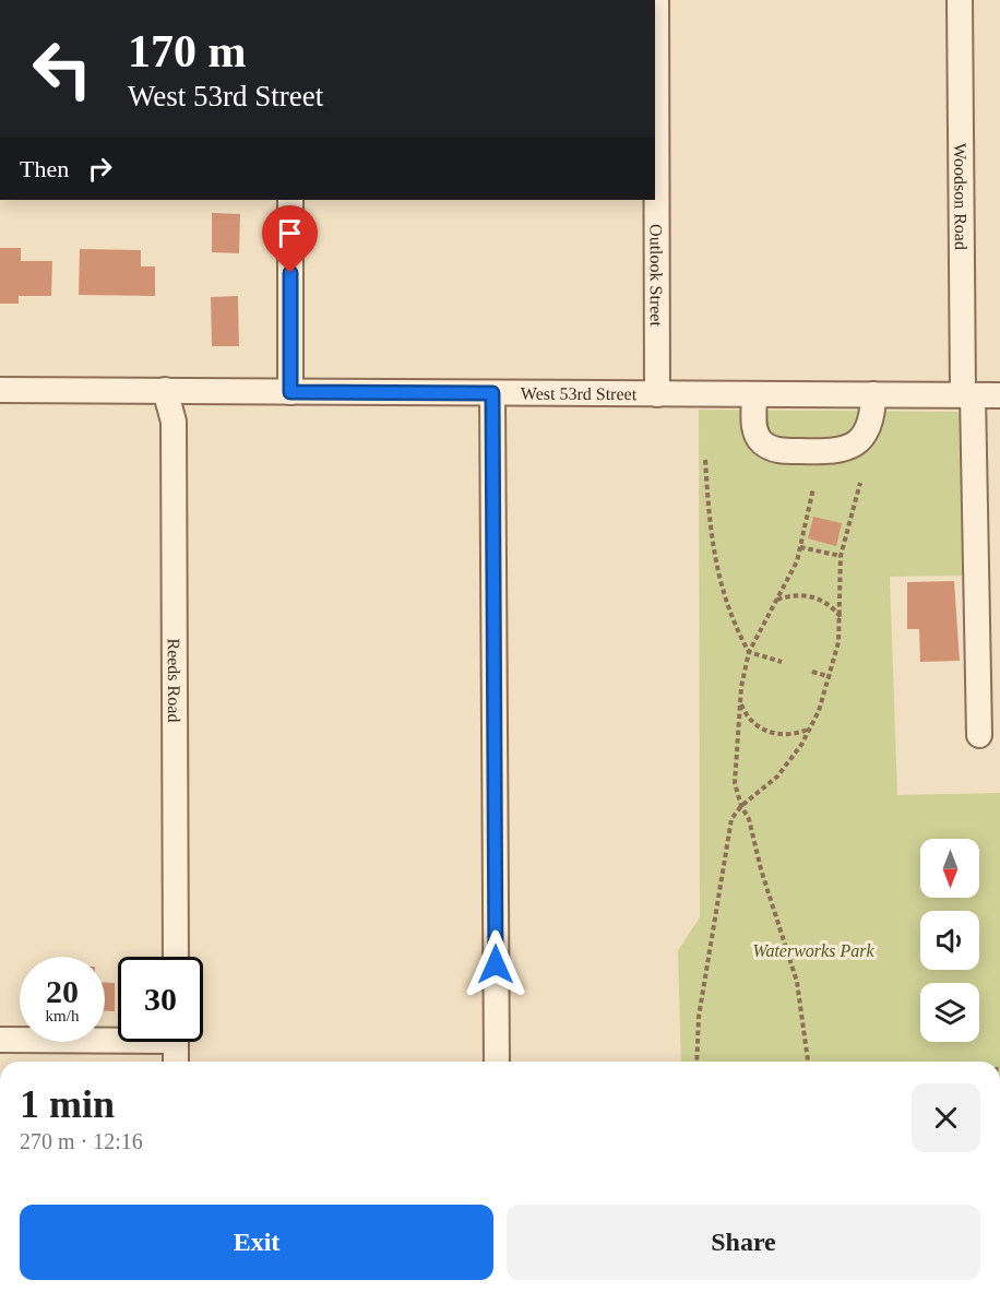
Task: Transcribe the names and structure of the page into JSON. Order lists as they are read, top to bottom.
{
  "streets": {
    "street": [
      "Woodson Road",
      "Outlook Street",
      "West 53rd Street",
      "Reeds Road"
    ]
  },
  "crossings": [
    ["Woodson Road", "West 53rd Street"],
    ["Outlook Street", "West 53rd Street"],
    ["West 53rd Street", "Reeds Road"]
  ],
  "parks": ["Waterworks Park"],
  "north": "bottom",
  "page": {
    "turn": ["170 m", "West 53rd Street"],
    "then": "Then",
    "speed": "20 km/h",
    "limit": "30",
    "heading": ["1 min", "270 m · 12:16"],
    "buttons": ["Exit", "Share"]
  }
}
